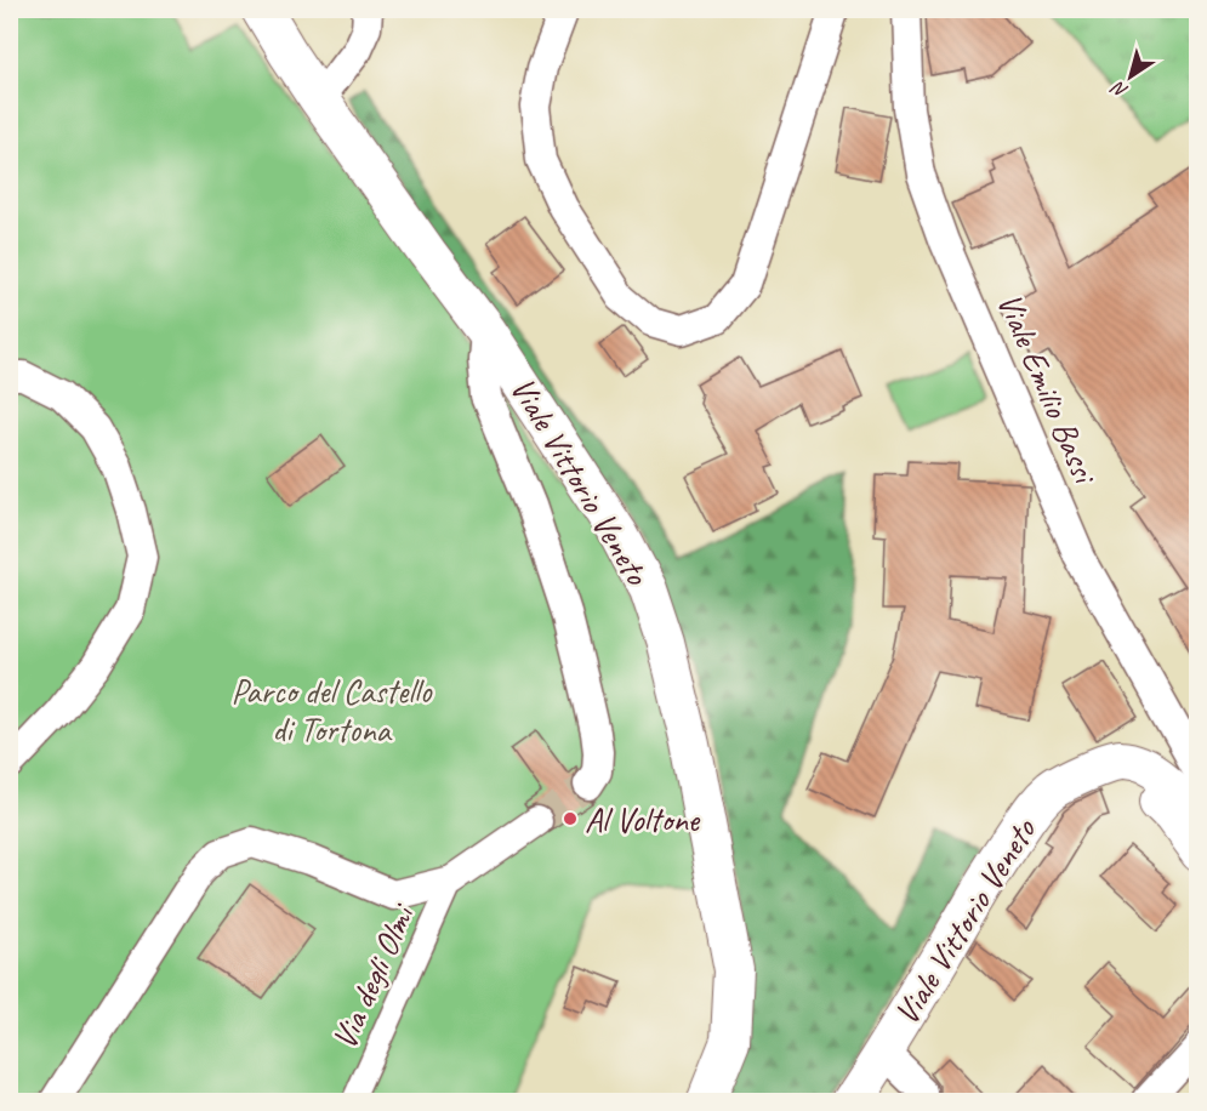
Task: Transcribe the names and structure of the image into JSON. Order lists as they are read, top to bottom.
{
  "streets": {
    "street": ["Viale Emilio Bassi", "Viale Vittorio Veneto", "Via degli Olmi"]
  },
  "parks": ["Parco del Castello di Tortona"],
  "places": ["Al Voltone"],
  "north": "bottom left"
}
